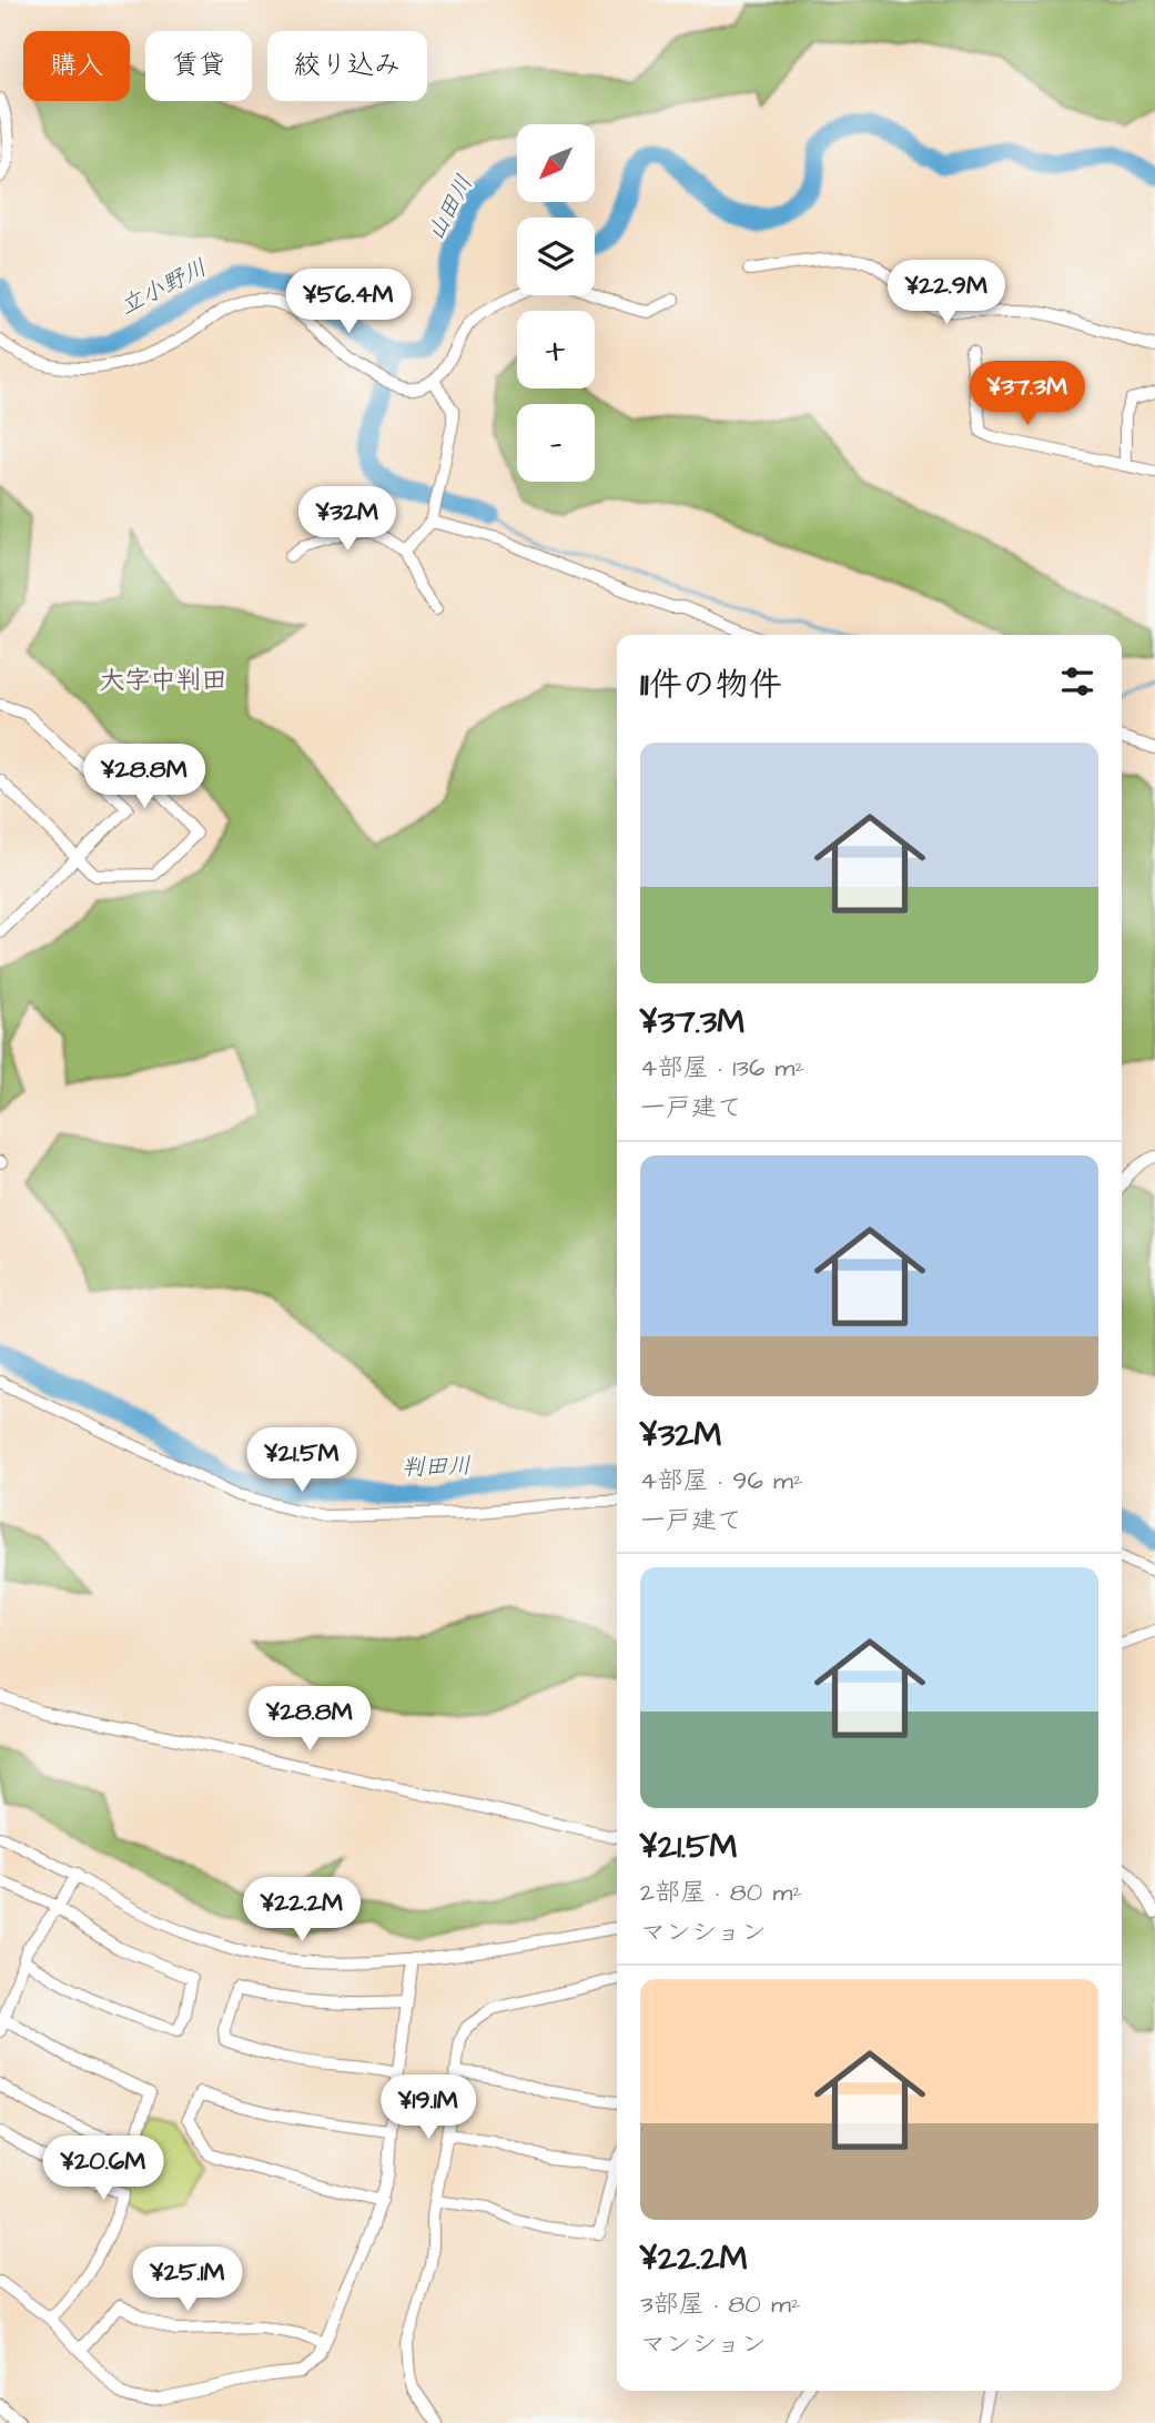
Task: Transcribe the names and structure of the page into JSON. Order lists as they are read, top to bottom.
{
  "districts": ["大字中判田"],
  "water": ["山田川", "立小野川", "判田川"],
  "north": "bottom left",
  "page": {
    "chip": ["購入", "賃貸", "絞り込み"],
    "map_buttons": ["+", "−"],
    "price": [
      "¥22.9M",
      "¥56.4M",
      "¥37.3M",
      "¥32M",
      "¥28.8M",
      "¥21.5M",
      "¥28.8M",
      "¥22.2M",
      "¥19.1M",
      "¥20.6M",
      "¥25.1M"
    ],
    "heading": "11件の物件",
    "list": [
      {
        "name": "¥37.3M",
        "note": "4部屋 · 136 m² · 一戸建て"
      },
      {
        "name": "¥32M",
        "note": "4部屋 · 96 m² · 一戸建て"
      },
      {
        "name": "¥21.5M",
        "note": "2部屋 · 80 m² · マンション"
      },
      {
        "name": "¥22.2M",
        "note": "3部屋 · 80 m² · マンション"
      }
    ]
  }
}
